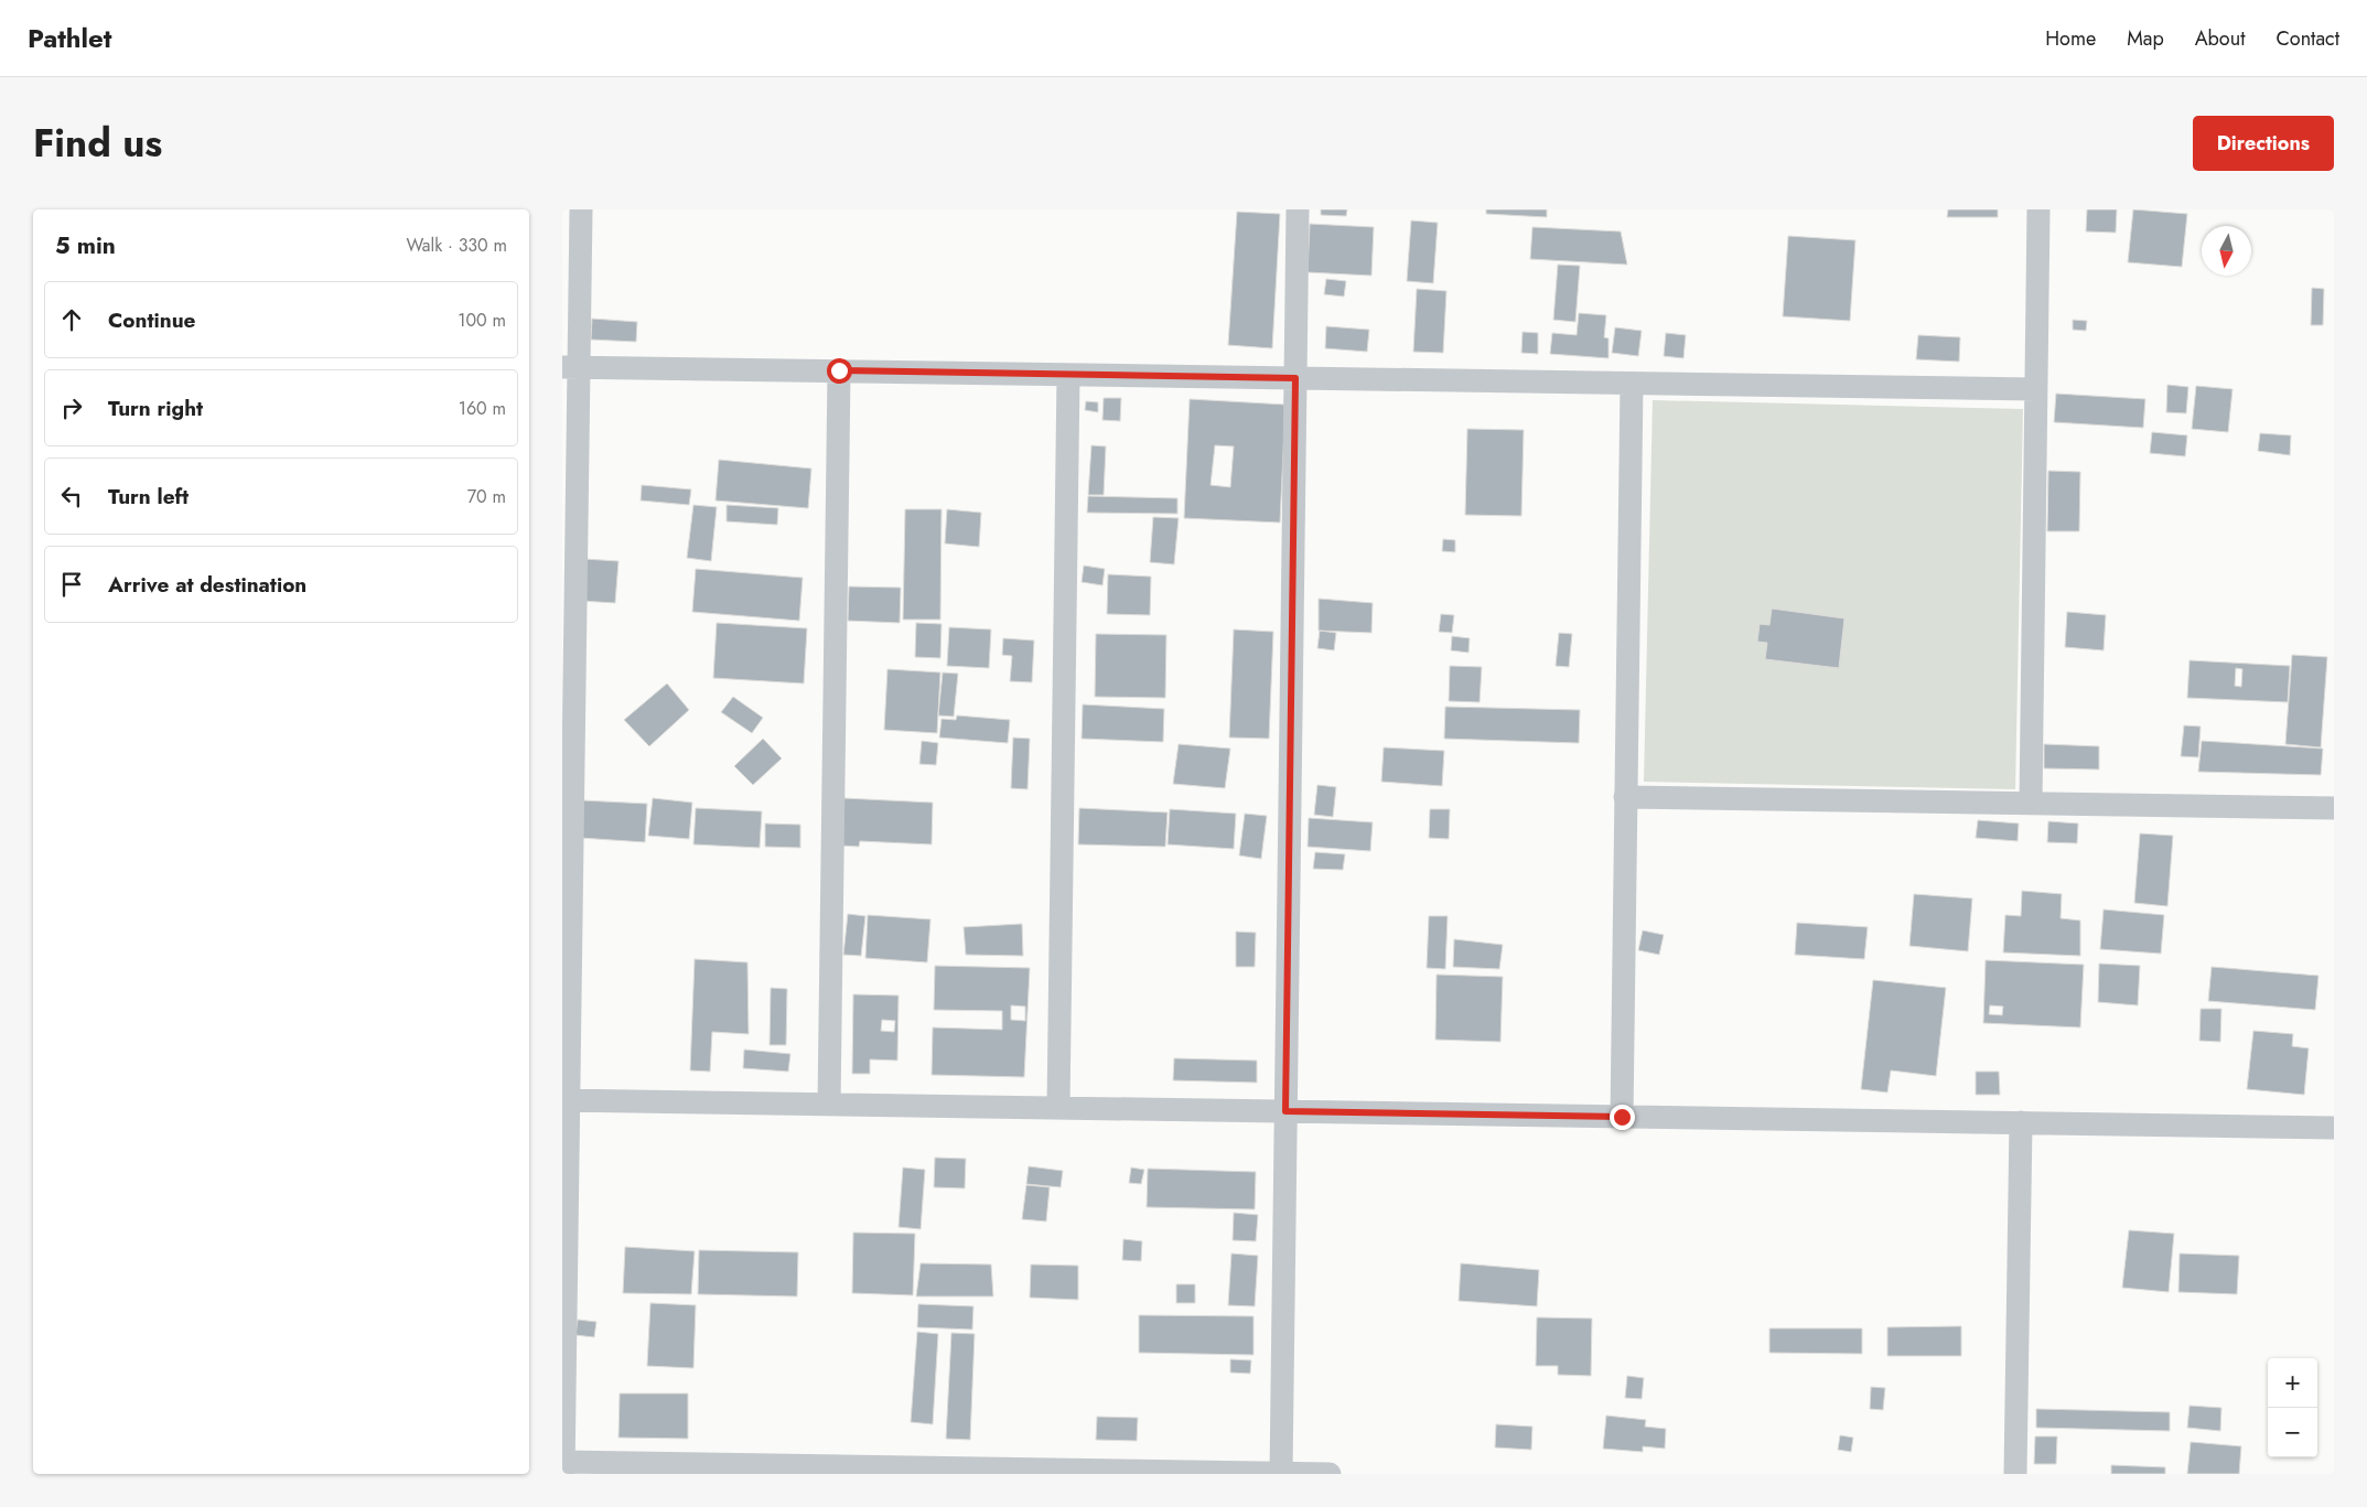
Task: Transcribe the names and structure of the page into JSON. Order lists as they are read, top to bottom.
{
  "north": "bottom",
  "page": {
    "header": "Pathlet",
    "nav": [
      "Home",
      "Map",
      "About",
      "Contact"
    ],
    "title": "Find us",
    "buttons": "Directions",
    "heading": ["5 min", "Walk · 330 m"],
    "list": [
      ["Continue", "100 m"],
      ["Turn right", "160 m"],
      ["Turn left", "70 m"],
      "Arrive at destination"
    ],
    "map_buttons": ["+", "−"]
  }
}
